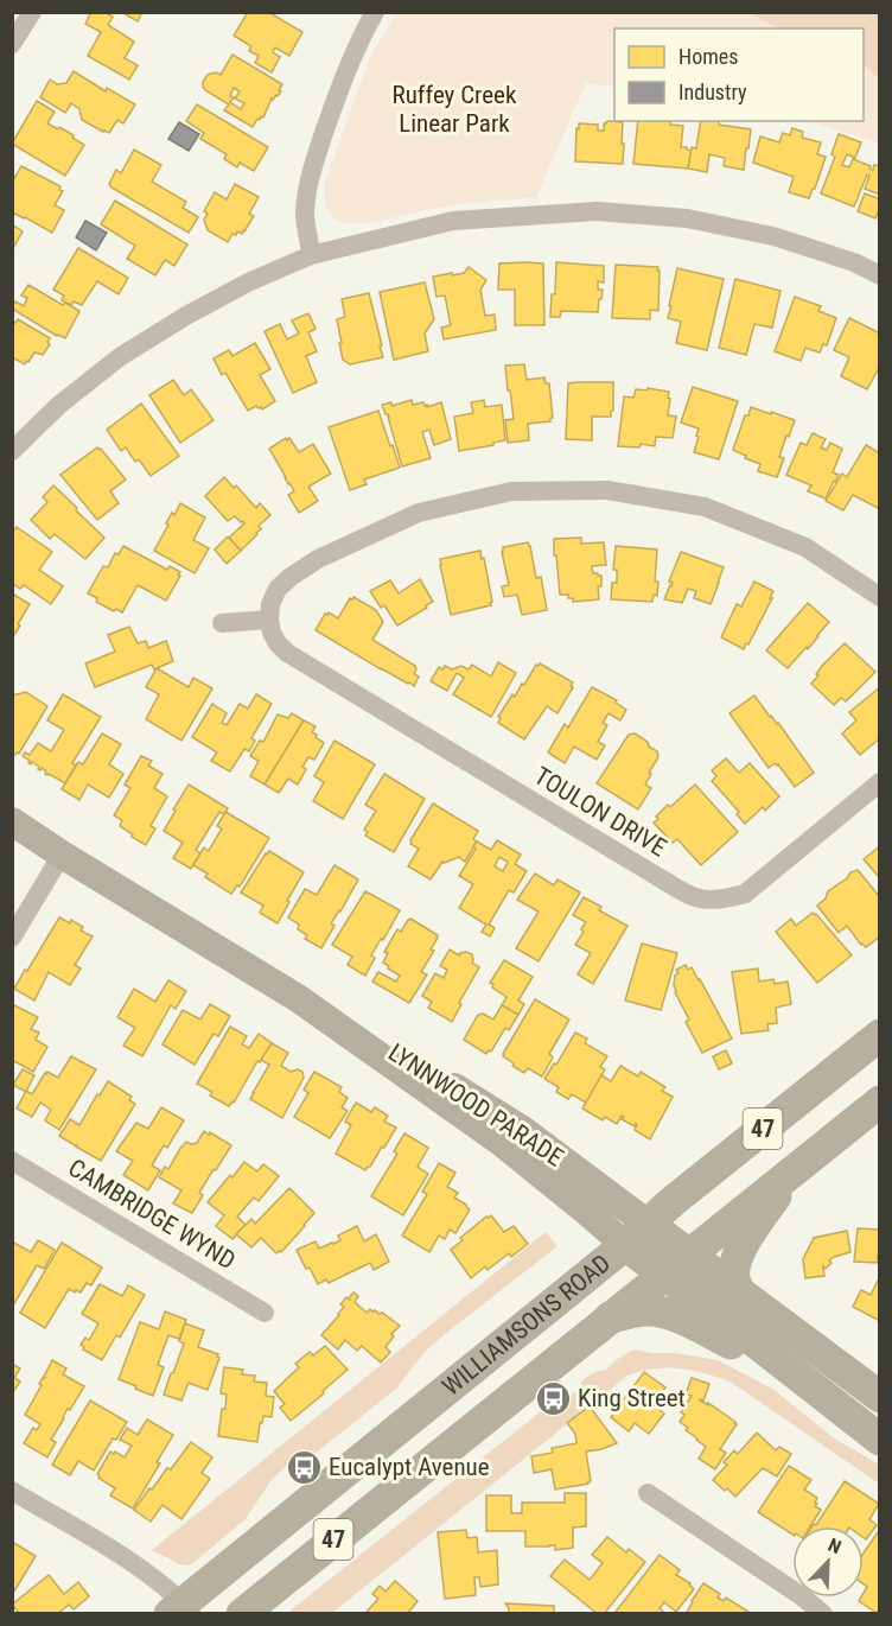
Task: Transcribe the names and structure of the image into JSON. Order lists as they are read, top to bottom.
{
  "streets": {
    "main road": ["LYNNWOOD PARADE", "47", "WILLIAMSONS ROAD"],
    "street": ["TOULON DRIVE", "CAMBRIDGE WYND"]
  },
  "crossings": [
    ["LYNNWOOD PARADE", "WILLIAMSONS ROAD"]
  ],
  "parks": ["Ruffey Creek Linear Park"],
  "places": {
    "bus stop": ["King Street", "Eucalypt Avenue"]
  },
  "legend": ["Homes", "Industry"],
  "north": "top right"
}
